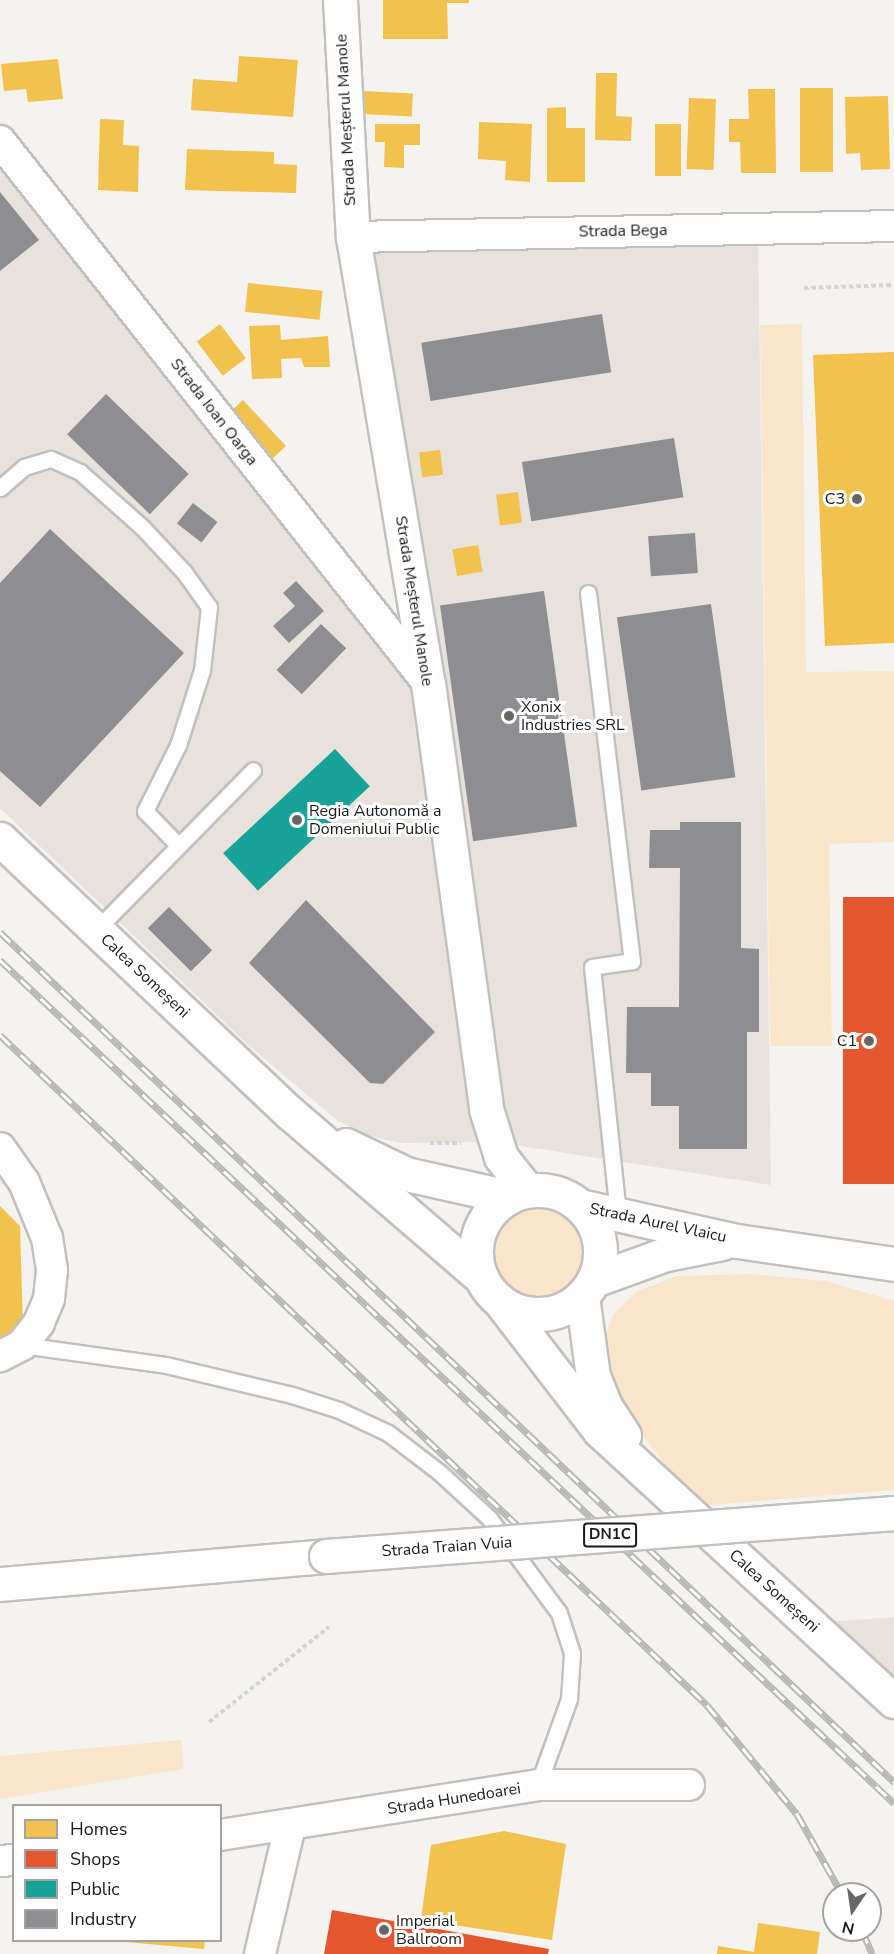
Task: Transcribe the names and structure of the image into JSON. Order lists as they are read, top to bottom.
{
  "streets": {
    "main road": [
      "Strada Meșterul Manole",
      "Calea Someșeni",
      "Strada Aurel Vlaicu",
      "DN1C",
      "Strada Traian Vuia"
    ],
    "street": ["Strada Bega", "Strada Ioan Oarga", "Strada Hunedoarei"]
  },
  "crossings": [
    ["Strada Meșterul Manole", "Strada Bega"],
    ["Strada Meșterul Manole", "Strada Ioan Oarga"],
    ["Strada Meșterul Manole", "Calea Someșeni"],
    ["Strada Meșterul Manole", "Strada Aurel Vlaicu"],
    ["Calea Someșeni", "Strada Aurel Vlaicu"]
  ],
  "places": [
    "C3",
    "Xonix Industries SRL",
    "Regia Autonomă a Domeniului Public",
    "C1",
    "Imperial Ballroom"
  ],
  "legend": [
    "Homes",
    "Shops",
    "Public",
    "Industry"
  ],
  "north": "bottom"
}
